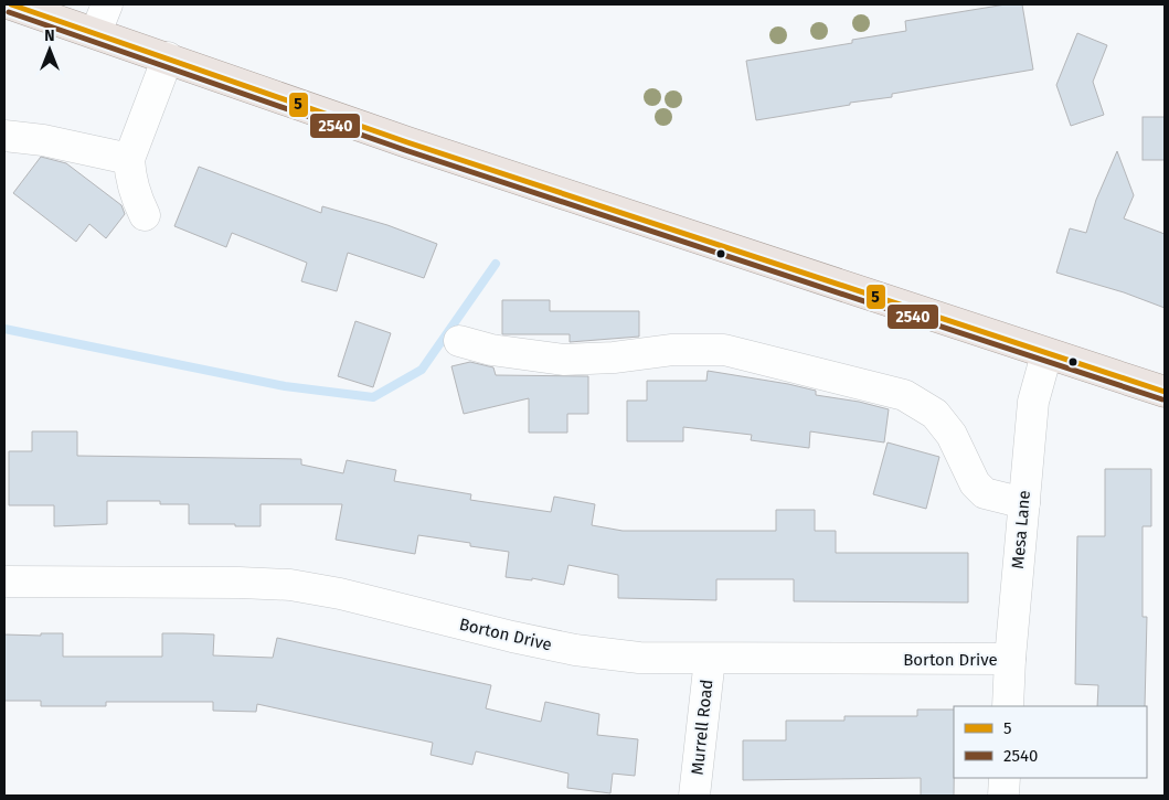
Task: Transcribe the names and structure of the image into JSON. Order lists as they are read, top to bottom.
{
  "streets": {
    "street": ["Mesa Lane", "Borton Drive", "Murrell Road"]
  },
  "crossings": [
    ["Mesa Lane", "Borton Drive"],
    ["Borton Drive", "Murrell Road"]
  ],
  "lines": ["transit line 5", "transit line 2540"],
  "legend": ["5", "2540"],
  "north": "top"
}
